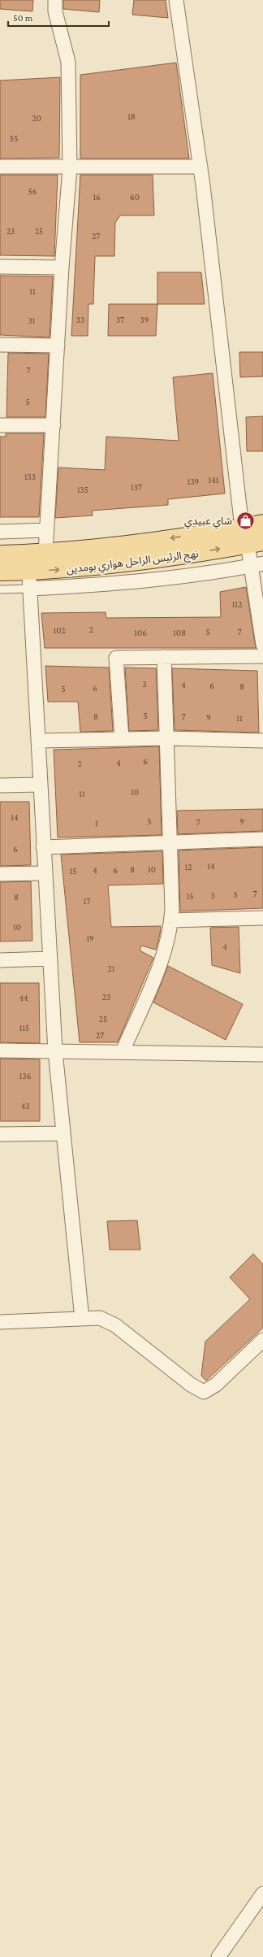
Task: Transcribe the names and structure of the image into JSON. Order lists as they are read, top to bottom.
{
  "streets": {
    "main road": ["نهج الرئيس الراحل هواري بومدين"]
  },
  "places": {
    "shop": ["شاي عبيدي"]
  },
  "house_numbers": [
    "18",
    "20",
    "55",
    "56",
    "16",
    "60",
    "23",
    "25",
    "27",
    "11",
    "33",
    "37",
    "39",
    "31",
    "7",
    "5",
    "133",
    "141",
    "139",
    "137",
    "135",
    "112",
    "2",
    "102",
    "5",
    "7",
    "106",
    "108",
    "3",
    "4",
    "6",
    "8",
    "6",
    "5",
    "5",
    "8",
    "7",
    "9",
    "11",
    "6",
    "4",
    "2",
    "10",
    "11",
    "14",
    "5",
    "9",
    "7",
    "1",
    "6",
    "14",
    "12",
    "8",
    "10",
    "4",
    "6",
    "15",
    "7",
    "5",
    "3",
    "15",
    "8",
    "17",
    "10",
    "19",
    "4",
    "21",
    "23",
    "44",
    "25",
    "115",
    "27",
    "136",
    "43"
  ],
  "scale_bar": "50 m"
}
